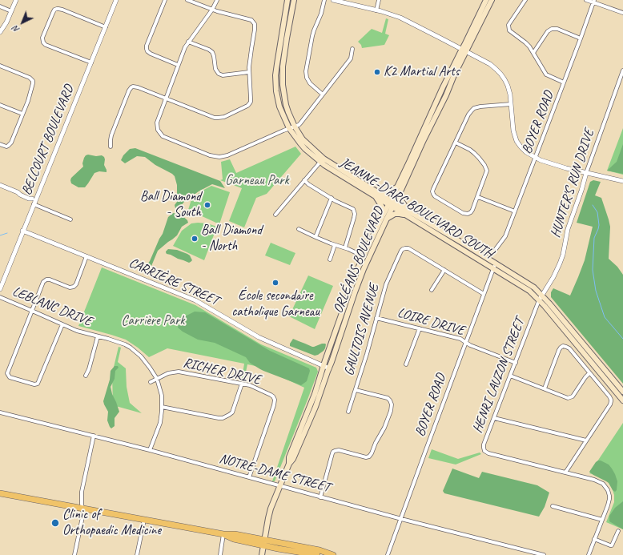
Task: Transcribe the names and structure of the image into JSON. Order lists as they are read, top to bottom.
{
  "streets": {
    "main road": ["JEANNE-D'ARC BOULEVARD SOUTH", "ORLÉANS BOULEVARD"],
    "street": [
      "BOYER ROAD",
      "BELCOURT BOULEVARD",
      "HUNTER'S RUN DRIVE",
      "CARRIÈRE STREET",
      "LEBLANC DRIVE",
      "LOIRE DRIVE",
      "GAULTOIS AVENUE",
      "RICHER DRIVE",
      "HENRI LAUZON STREET",
      "NOTRE-DAME STREET"
    ]
  },
  "crossings": [
    ["BOYER ROAD", "JEANNE-D'ARC BOULEVARD SOUTH"],
    ["BOYER ROAD", "LOIRE DRIVE"],
    ["BOYER ROAD", "GAULTOIS AVENUE"],
    ["BOYER ROAD", "NOTRE-DAME STREET"],
    ["BELCOURT BOULEVARD", "CARRIÈRE STREET"],
    ["HUNTER'S RUN DRIVE", "JEANNE-D'ARC BOULEVARD SOUTH"],
    ["HUNTER'S RUN DRIVE", "HENRI LAUZON STREET"],
    ["JEANNE-D'ARC BOULEVARD SOUTH", "ORLÉANS BOULEVARD"],
    ["JEANNE-D'ARC BOULEVARD SOUTH", "HENRI LAUZON STREET"],
    ["ORLÉANS BOULEVARD", "CARRIÈRE STREET"],
    ["ORLÉANS BOULEVARD", "NOTRE-DAME STREET"],
    ["LEBLANC DRIVE", "RICHER DRIVE"],
    ["LEBLANC DRIVE", "NOTRE-DAME STREET"],
    ["LOIRE DRIVE", "GAULTOIS AVENUE"],
    ["LOIRE DRIVE", "HENRI LAUZON STREET"],
    ["GAULTOIS AVENUE", "NOTRE-DAME STREET"],
    ["RICHER DRIVE", "NOTRE-DAME STREET"]
  ],
  "parks": ["Garneau Park", "Carrière Park"],
  "places": [
    "K2 Martial Arts",
    "Ball Diamond - South",
    "Ball Diamond - North",
    "École secondaire catholique Garneau",
    "Clinic of Orthopaedic Medicine"
  ],
  "north": "bottom left"
}
